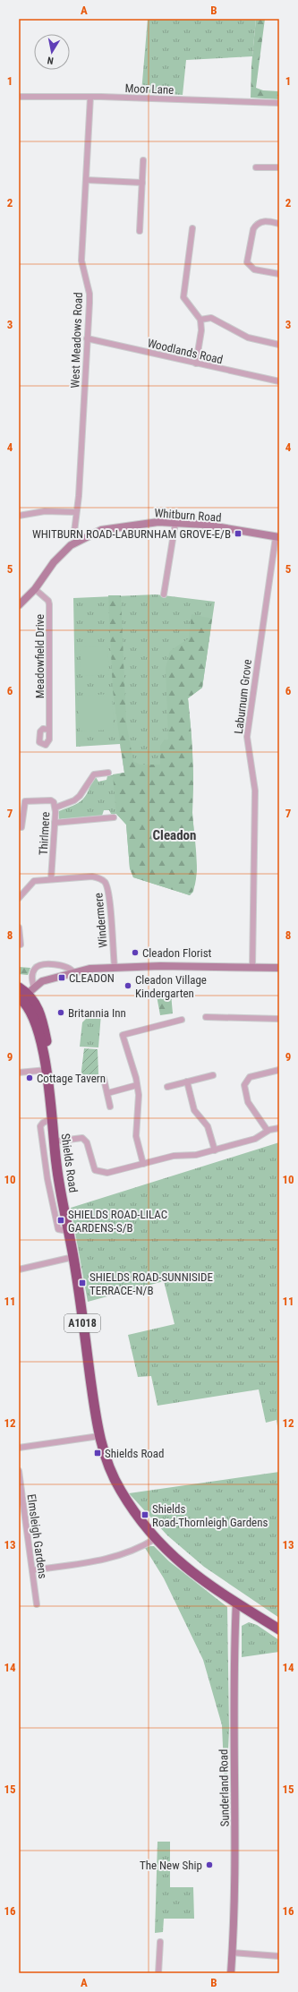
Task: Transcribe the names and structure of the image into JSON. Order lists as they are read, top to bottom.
{
  "streets": {
    "highway": ["Shields Road", "A1018"],
    "street": [
      "Moor Lane",
      "West Meadows Road",
      "Woodlands Road",
      "Whitburn Road",
      "Meadowfield Drive",
      "Laburnum Grove",
      "Thirlmere",
      "Windermere",
      "Elmsleigh Gardens",
      "Sunderland Road"
    ]
  },
  "crossings": [
    ["Moor Lane", "West Meadows Road"],
    ["West Meadows Road", "Woodlands Road"],
    ["West Meadows Road", "Whitburn Road"],
    ["Whitburn Road", "Meadowfield Drive"],
    ["Whitburn Road", "Laburnum Grove"],
    ["Thirlmere", "Windermere"],
    ["Shields Road", "Sunderland Road"]
  ],
  "districts": ["Cleadon"],
  "places": {
    "transit": [
      "WHITBURN ROAD-LABURNHAM GROVE-E/B",
      "CLEADON",
      "SHIELDS ROAD-LILAC GARDENS-S/B",
      "SHIELDS ROAD-SUNNISIDE TERRACE-N/B",
      "Shields Road",
      "Shields Road-Thornleigh Gardens"
    ],
    "other": [
      "Cleadon Florist",
      "Cleadon Village Kindergarten",
      "Britannia Inn",
      "Cottage Tavern",
      "The New Ship"
    ]
  },
  "north": "bottom",
  "grid": {
    "columns": ["A", "B"],
    "rows": [
      "1",
      "2",
      "3",
      "4",
      "5",
      "6",
      "7",
      "8",
      "9",
      "10",
      "11",
      "12",
      "13",
      "14",
      "15",
      "16"
    ]
  }
}
